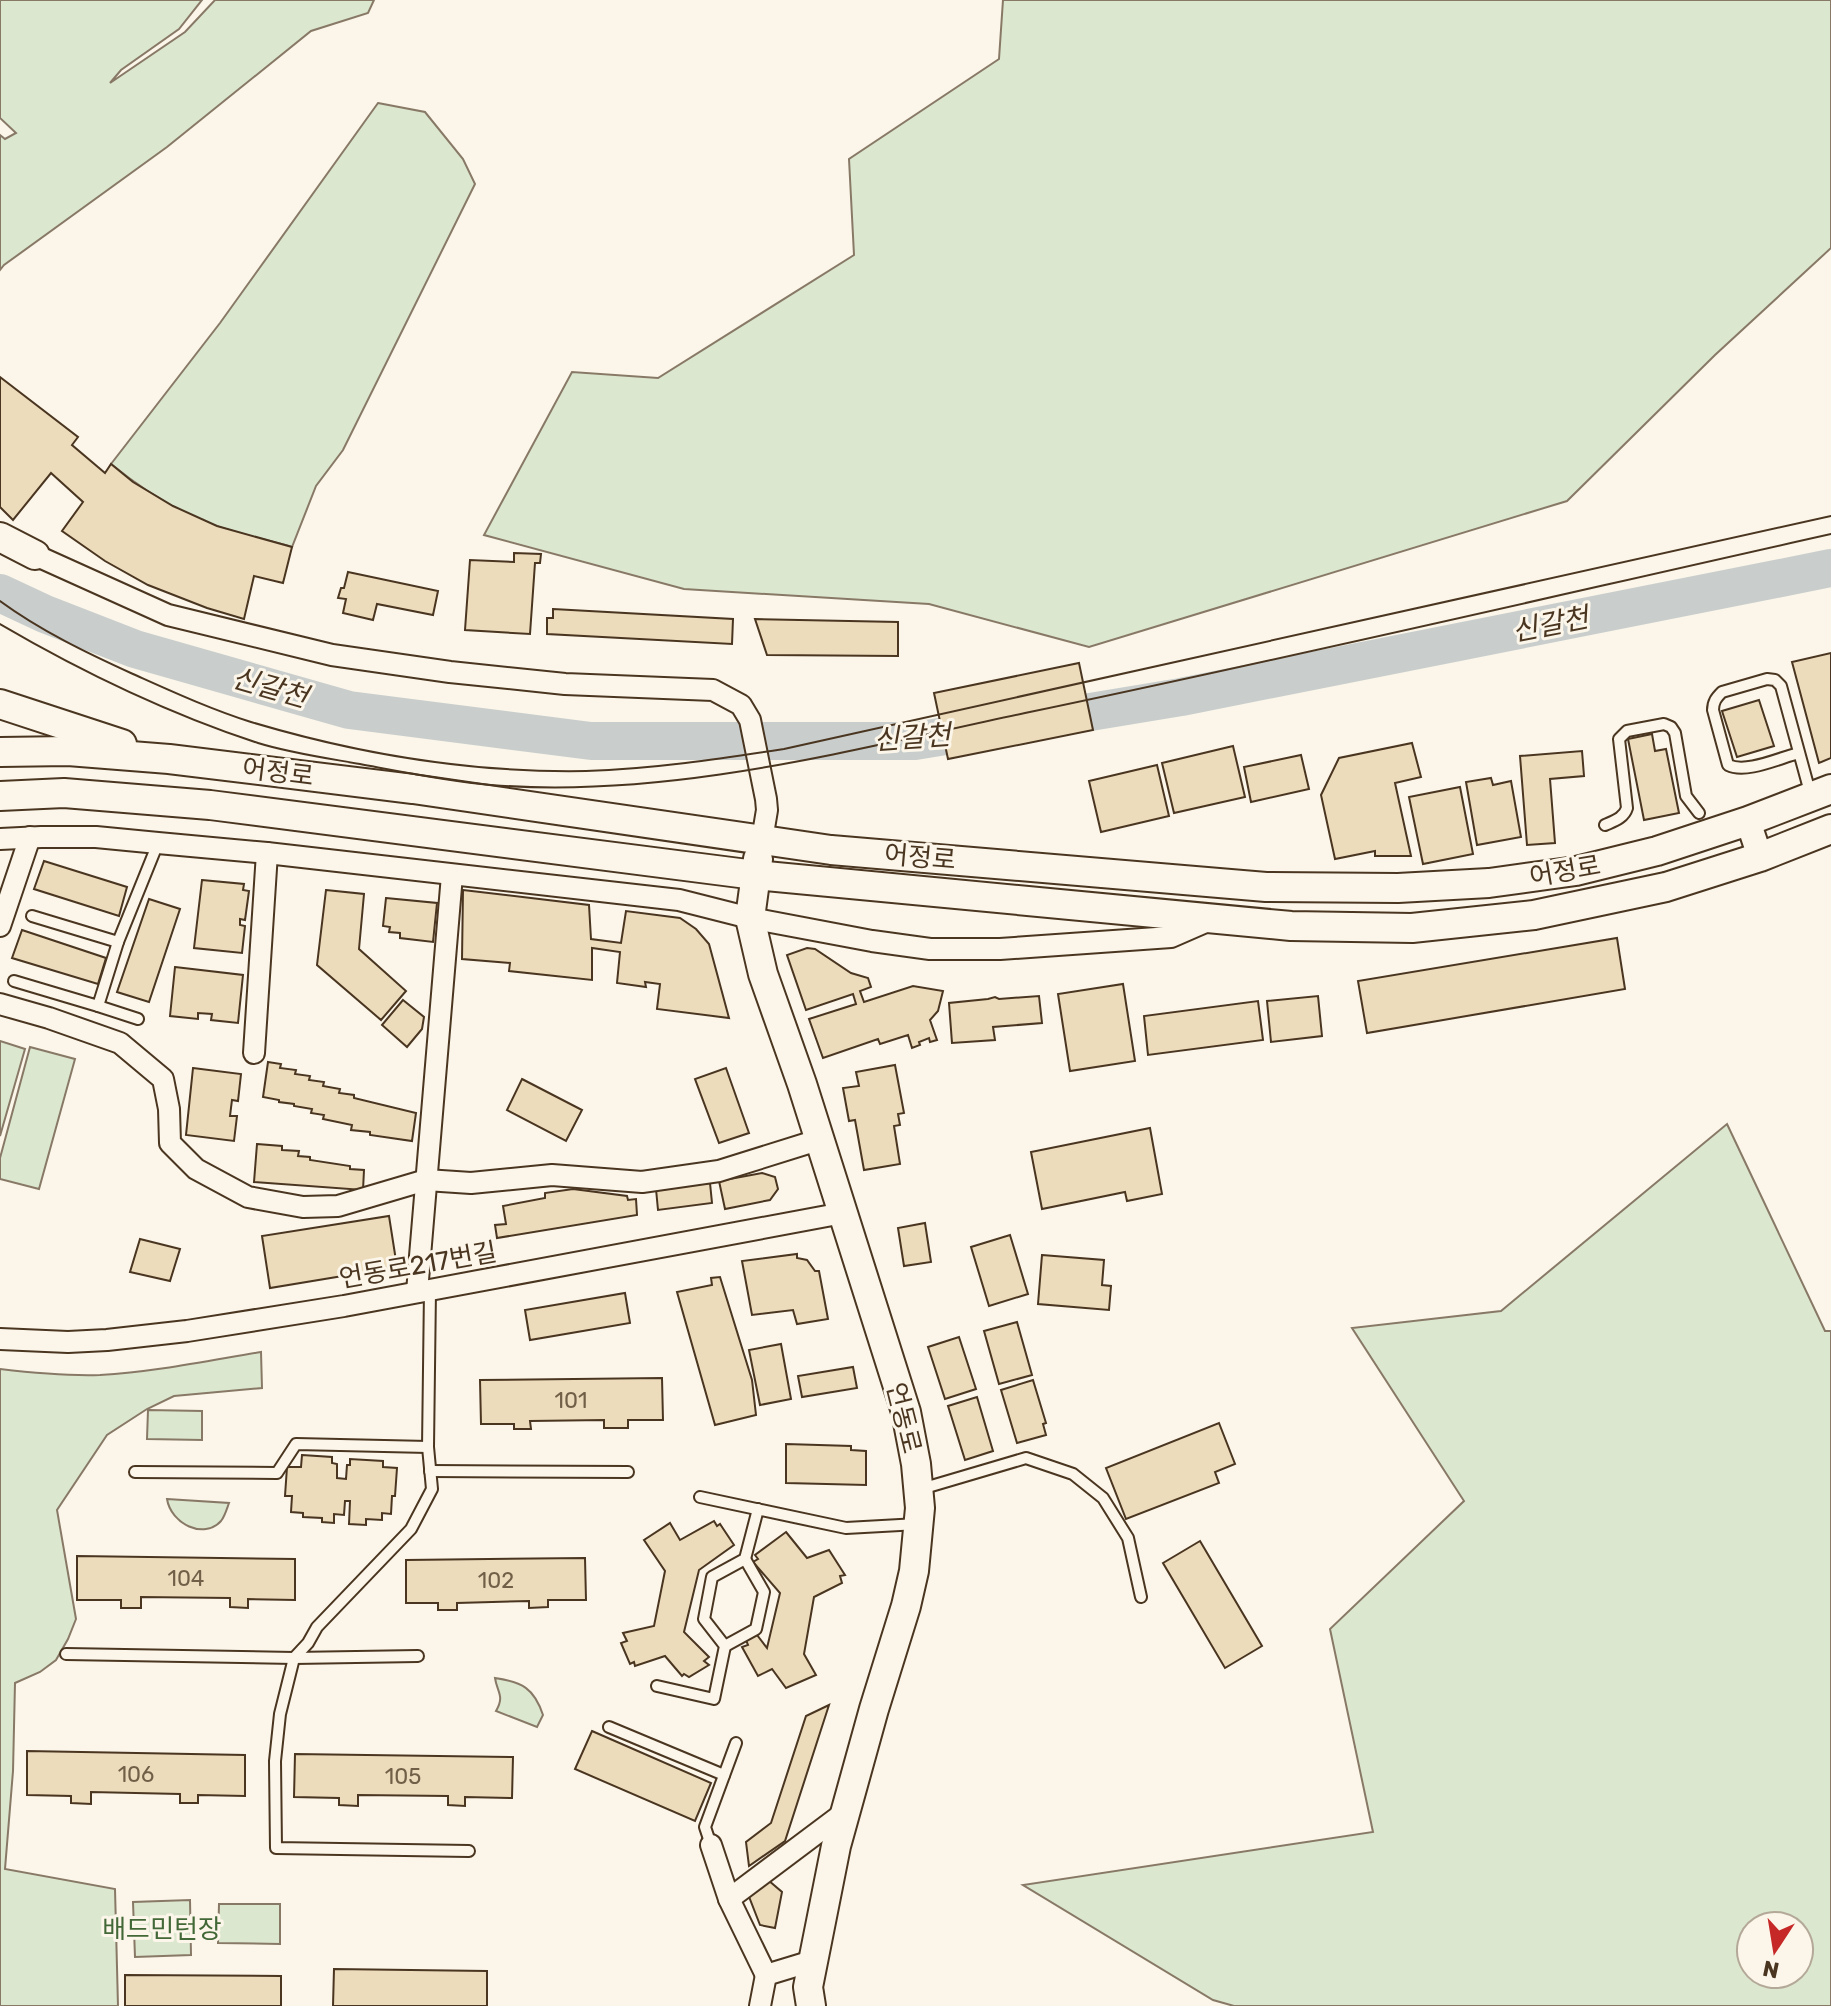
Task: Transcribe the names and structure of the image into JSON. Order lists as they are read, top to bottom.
{
  "streets": {
    "main road": ["어정로", "언동로"],
    "street": ["언동로217번길"]
  },
  "crossings": [
    ["어정로", "언동로"],
    ["언동로217번길", "언동로"]
  ],
  "water": ["신갈천"],
  "parks": ["배드민턴장"],
  "house_numbers": [
    "101",
    "104",
    "102",
    "106",
    "105"
  ],
  "north": "bottom"
}
